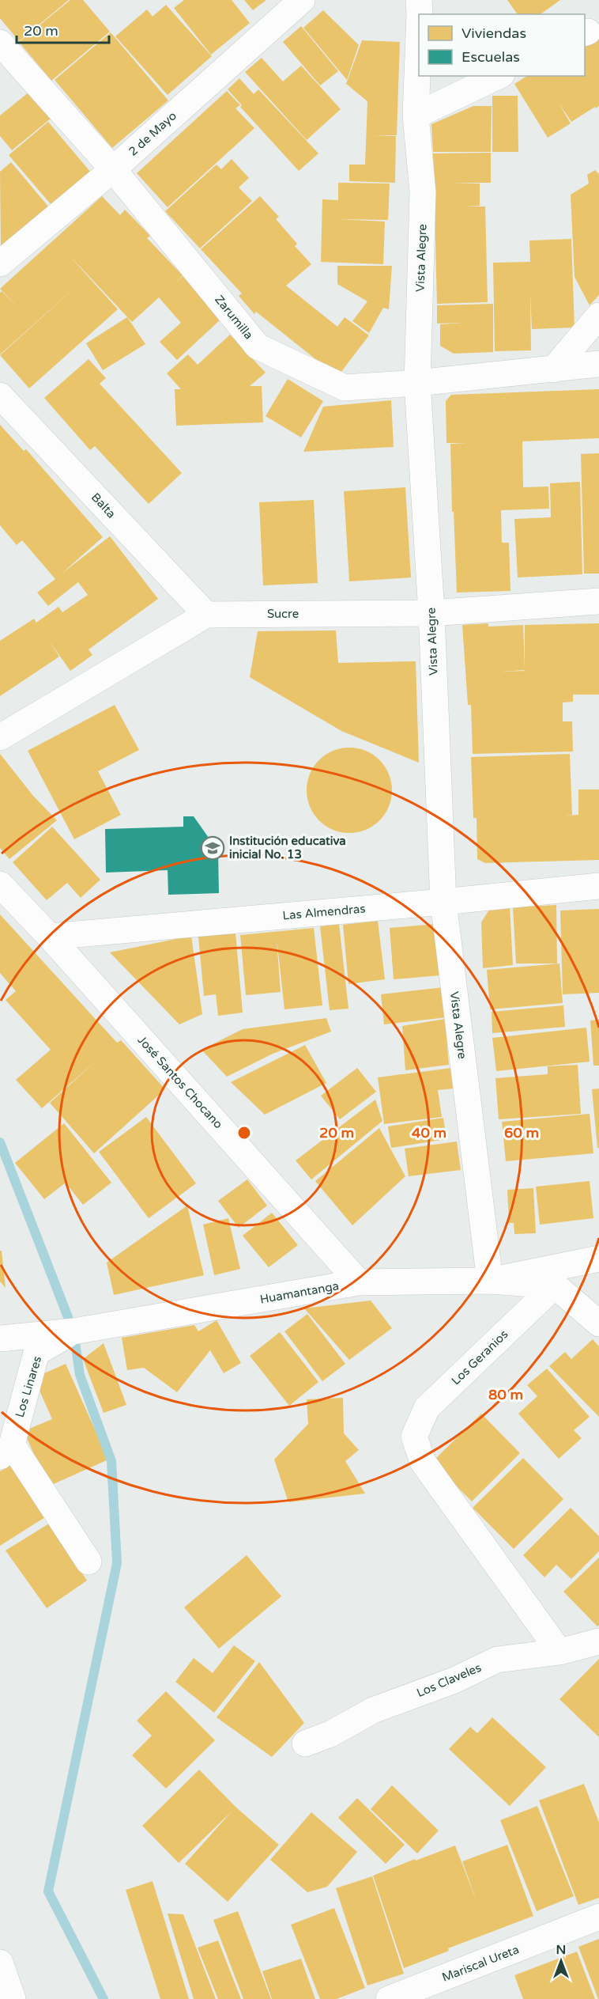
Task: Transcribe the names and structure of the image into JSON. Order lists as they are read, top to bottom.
{
  "streets": {
    "street": [
      "2 de Mayo",
      "Vista Alegre",
      "Zarumilla",
      "Balta",
      "Sucre",
      "Las Almendras",
      "José Santos Chocano",
      "Huamantanga",
      "Los Geranios",
      "Los Linares",
      "Los Claveles",
      "Mariscal Ureta"
    ]
  },
  "crossings": [
    ["2 de Mayo", "Zarumilla"],
    ["Vista Alegre", "Zarumilla"],
    ["Vista Alegre", "Sucre"],
    ["Vista Alegre", "Las Almendras"],
    ["Vista Alegre", "Huamantanga"],
    ["Balta", "Sucre"],
    ["Las Almendras", "José Santos Chocano"],
    ["José Santos Chocano", "Huamantanga"],
    ["Huamantanga", "Los Linares"],
    ["Los Geranios", "Los Claveles"]
  ],
  "places": {
    "school or university": ["Institución educativa inicial No. 13"]
  },
  "legend": ["Viviendas", "Escuelas"],
  "scale_bar": "20 m",
  "north": "top",
  "rings": [
    "20 m",
    "40 m",
    "60 m",
    "80 m"
  ]
}
